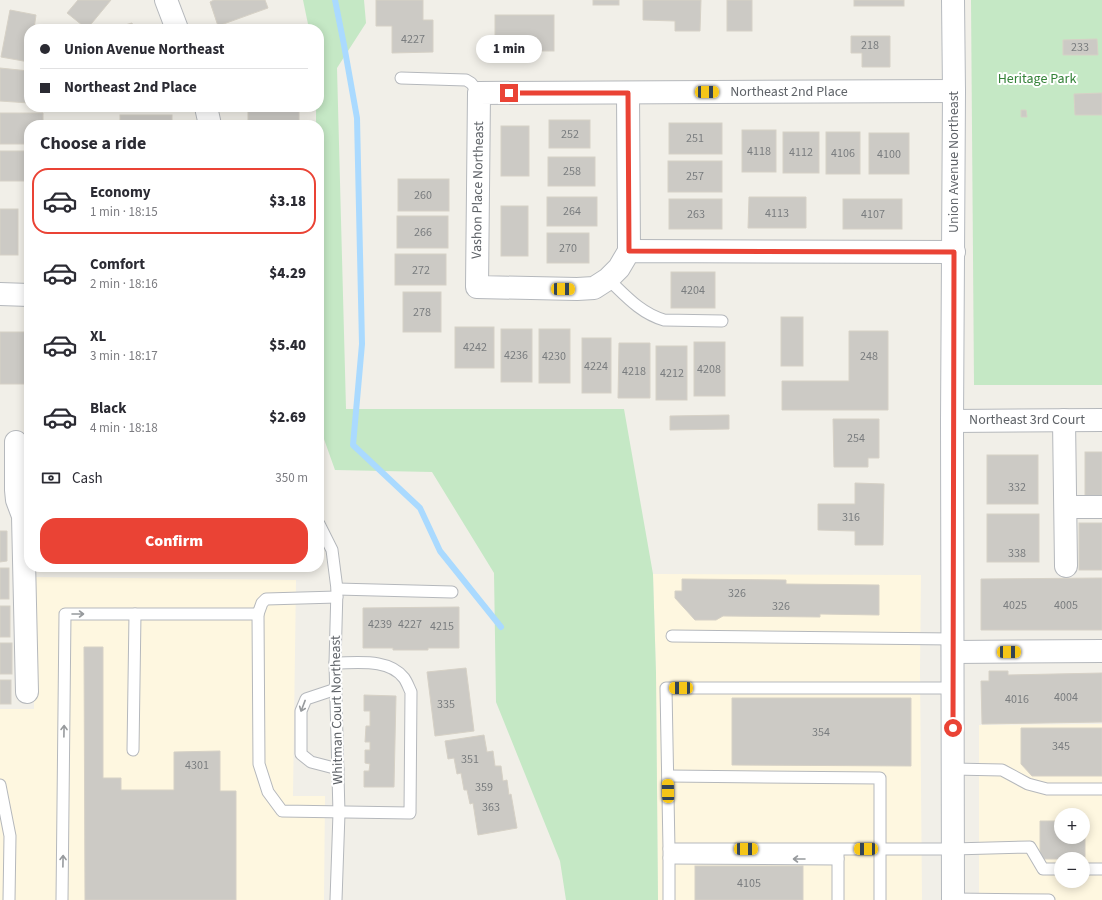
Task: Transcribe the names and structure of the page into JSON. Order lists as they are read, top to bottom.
{
  "streets": {
    "street": [
      "Northeast 2nd Place",
      "Union Avenue Northeast",
      "Vashon Place Northeast",
      "Northeast 3rd Court"
    ],
    "lane": ["Whitman Court Northeast"]
  },
  "crossings": [
    ["Northeast 2nd Place", "Union Avenue Northeast"],
    ["Northeast 2nd Place", "Vashon Place Northeast"],
    ["Union Avenue Northeast", "Northeast 3rd Court"]
  ],
  "parks": ["Heritage Park"],
  "house_numbers": [
    "4227",
    "218",
    "233",
    "252",
    "251",
    "4118",
    "4112",
    "4106",
    "4100",
    "258",
    "257",
    "260",
    "264",
    "4113",
    "263",
    "4107",
    "266",
    "270",
    "272",
    "4204",
    "278",
    "4242",
    "4236",
    "4230",
    "248",
    "4224",
    "4208",
    "4218",
    "4212",
    "254",
    "332",
    "316",
    "338",
    "326",
    "4025",
    "4005",
    "326",
    "4239",
    "4227",
    "4215",
    "4004",
    "4016",
    "335",
    "354",
    "345",
    "351",
    "4301",
    "359",
    "363",
    "4105"
  ],
  "page": {
    "banner": ["Union Avenue Northeast", "Northeast 2nd Place"],
    "bubble": "1 min",
    "heading": "Choose a ride",
    "list": [
      {
        "name": "Economy",
        "note": "1 min · 18:15",
        "value": "$3.18"
      },
      {
        "name": "Comfort",
        "note": "2 min · 18:16",
        "value": "$4.29"
      },
      {
        "name": "XL",
        "note": "3 min · 18:17",
        "value": "$5.40"
      },
      {
        "name": "Black",
        "note": "4 min · 18:18",
        "value": "$2.69"
      }
    ],
    "pay": ["Cash", "350 m"],
    "buttons": "Confirm",
    "map_buttons": ["+", "−"]
  }
}
